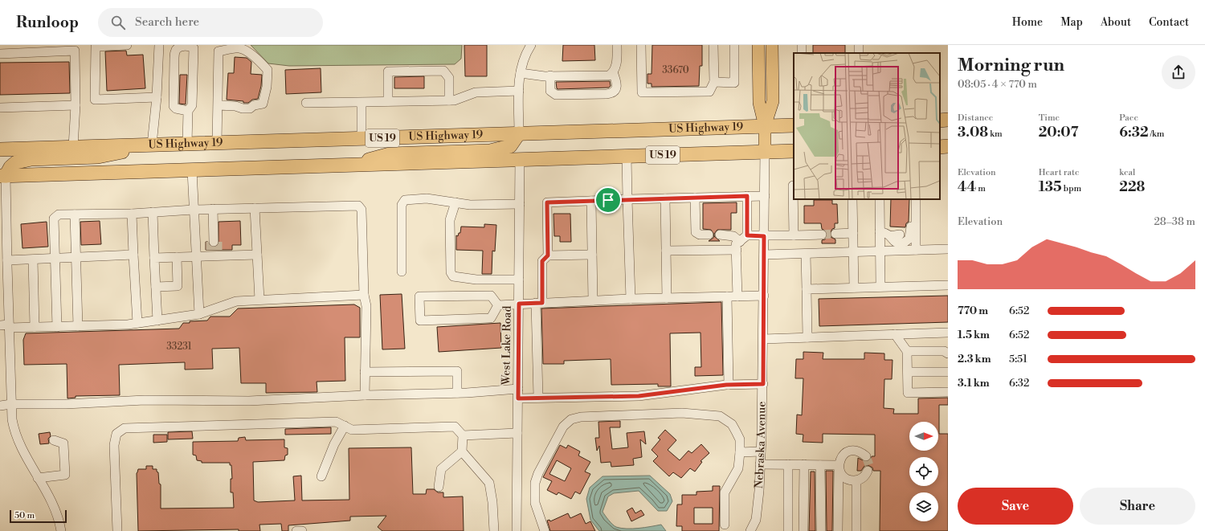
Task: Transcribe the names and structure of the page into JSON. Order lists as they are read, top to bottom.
{
  "streets": {
    "highway": ["US Highway 19", "US 19"],
    "main road": ["Nebraska Avenue"],
    "street": ["West Lake Road"]
  },
  "crossings": [
    ["US Highway 19", "Nebraska Avenue"],
    ["US 19", "West Lake Road"],
    ["US 19", "Nebraska Avenue"]
  ],
  "house_numbers": ["33670", "33231"],
  "scale_bar": "50 m",
  "north": "right",
  "page": {
    "header": "Runloop",
    "search": "Search here",
    "nav": [
      "Home",
      "Map",
      "About",
      "Contact"
    ],
    "heading": ["Morning run", "08:05 · 4 × 770 m"],
    "stats": [
      ["Distance", "3.08 km"],
      ["Time", "20:07"],
      ["Pace", "6:32 /km"],
      ["Elevation", "44 m"],
      ["Heart rate", "135 bpm"],
      ["kcal", "228"]
    ],
    "chart": ["Elevation", "28–38 m"],
    "list": [
      {
        "name": "770 m",
        "note": "6:52"
      },
      {
        "name": "1.5 km",
        "note": "6:52"
      },
      {
        "name": "2.3 km",
        "note": "5:51"
      },
      {
        "name": "3.1 km",
        "note": "6:32"
      }
    ],
    "buttons": ["Save", "Share"],
    "scale": "50 m"
  }
}
